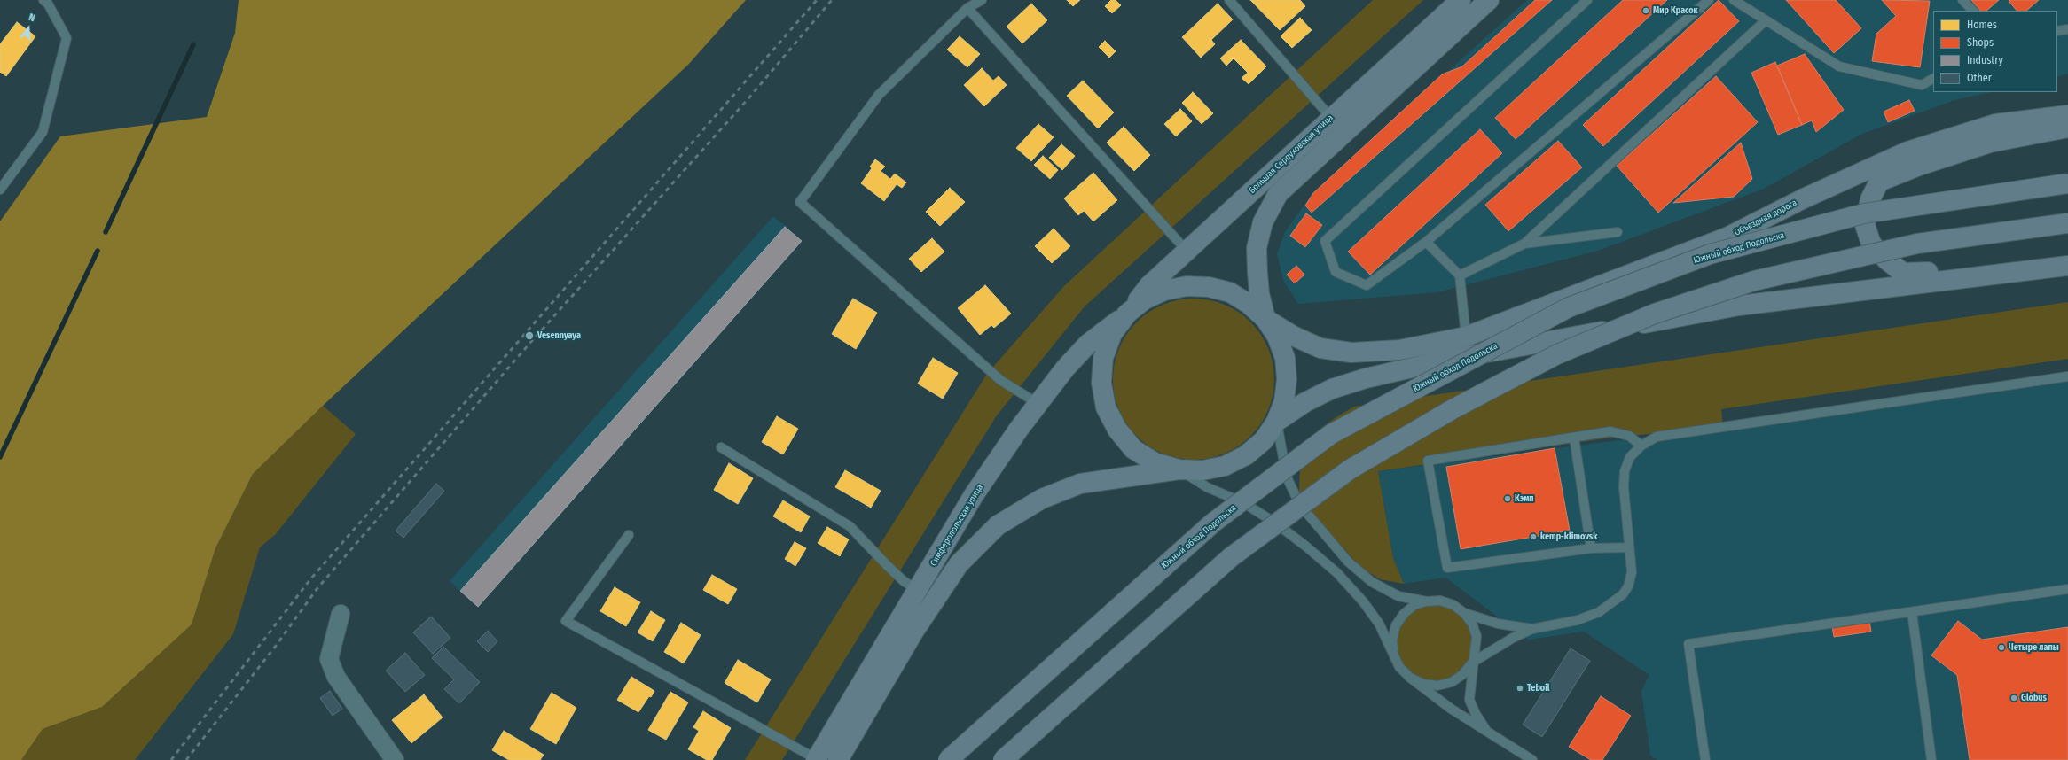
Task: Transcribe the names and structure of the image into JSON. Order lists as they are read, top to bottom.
{
  "streets": {
    "main road": [
      "Большая Серпуховская улица",
      "Объездная дорога",
      "Южный обход Подольска",
      "Симферопольская улица"
    ]
  },
  "crossings": [
    ["Большая Серпуховская улица", "Симферопольская улица"]
  ],
  "places": [
    "Мир Красок",
    "Vesennyaya",
    "Кэмп",
    "kemp-klimovsk",
    "Четыре лапы",
    "Teboil",
    "Globus"
  ],
  "legend": [
    "Homes",
    "Shops",
    "Industry",
    "Other"
  ],
  "north": "top"
}
